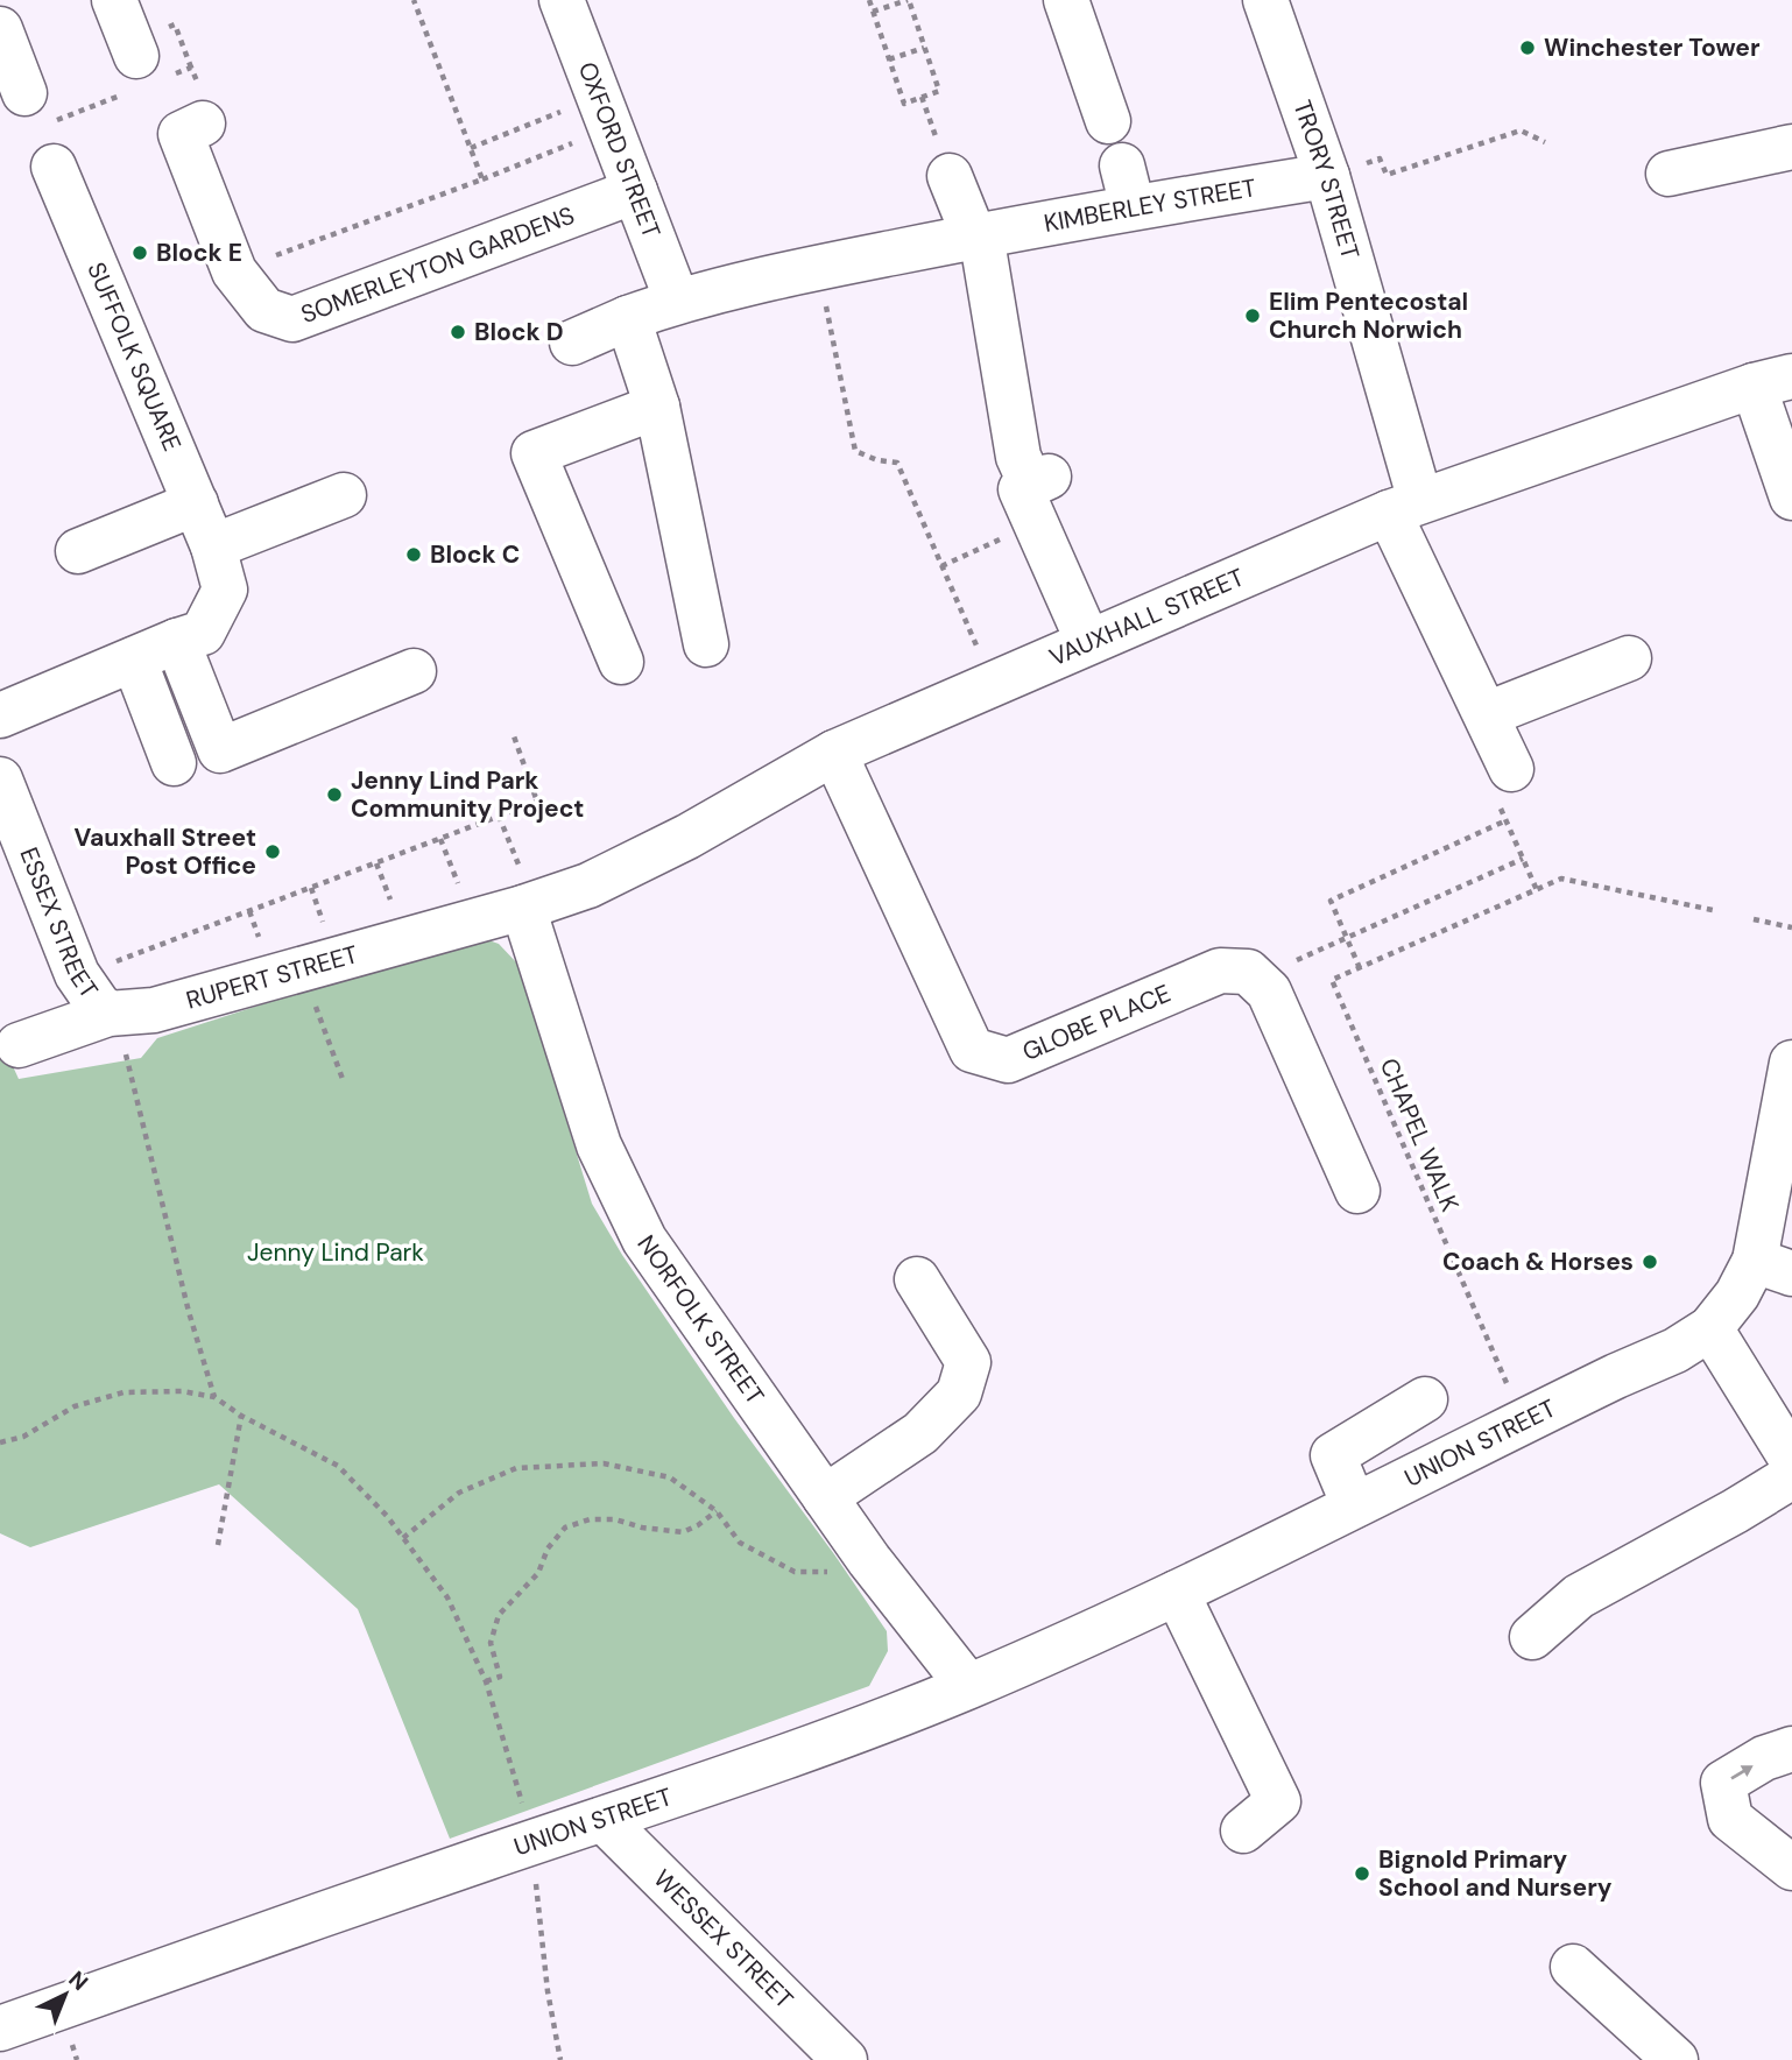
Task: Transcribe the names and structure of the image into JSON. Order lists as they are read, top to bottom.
{
  "streets": {
    "street": [
      "OXFORD STREET",
      "TRORY STREET",
      "KIMBERLEY STREET",
      "SOMERLEYTON GARDENS",
      "SUFFOLK SQUARE",
      "VAUXHALL STREET",
      "ESSEX STREET",
      "RUPERT STREET",
      "GLOBE PLACE",
      "NORFOLK STREET",
      "UNION STREET",
      "WESSEX STREET"
    ],
    "path": ["CHAPEL WALK"]
  },
  "crossings": [
    ["OXFORD STREET", "KIMBERLEY STREET"],
    ["OXFORD STREET", "SOMERLEYTON GARDENS"],
    ["TRORY STREET", "KIMBERLEY STREET"],
    ["TRORY STREET", "VAUXHALL STREET"],
    ["VAUXHALL STREET", "RUPERT STREET"],
    ["VAUXHALL STREET", "GLOBE PLACE"],
    ["VAUXHALL STREET", "NORFOLK STREET"],
    ["ESSEX STREET", "RUPERT STREET"],
    ["RUPERT STREET", "NORFOLK STREET"],
    ["CHAPEL WALK", "UNION STREET"],
    ["NORFOLK STREET", "UNION STREET"],
    ["UNION STREET", "WESSEX STREET"]
  ],
  "parks": ["Jenny Lind Park"],
  "places": [
    "Winchester Tower",
    "Block E",
    "Elim Pentecostal Church Norwich",
    "Block D",
    "Block C",
    "Jenny Lind Park Community Project",
    "Vauxhall Street Post Office",
    "Coach & Horses",
    "Bignold Primary School and Nursery"
  ],
  "north": "top right"
}
